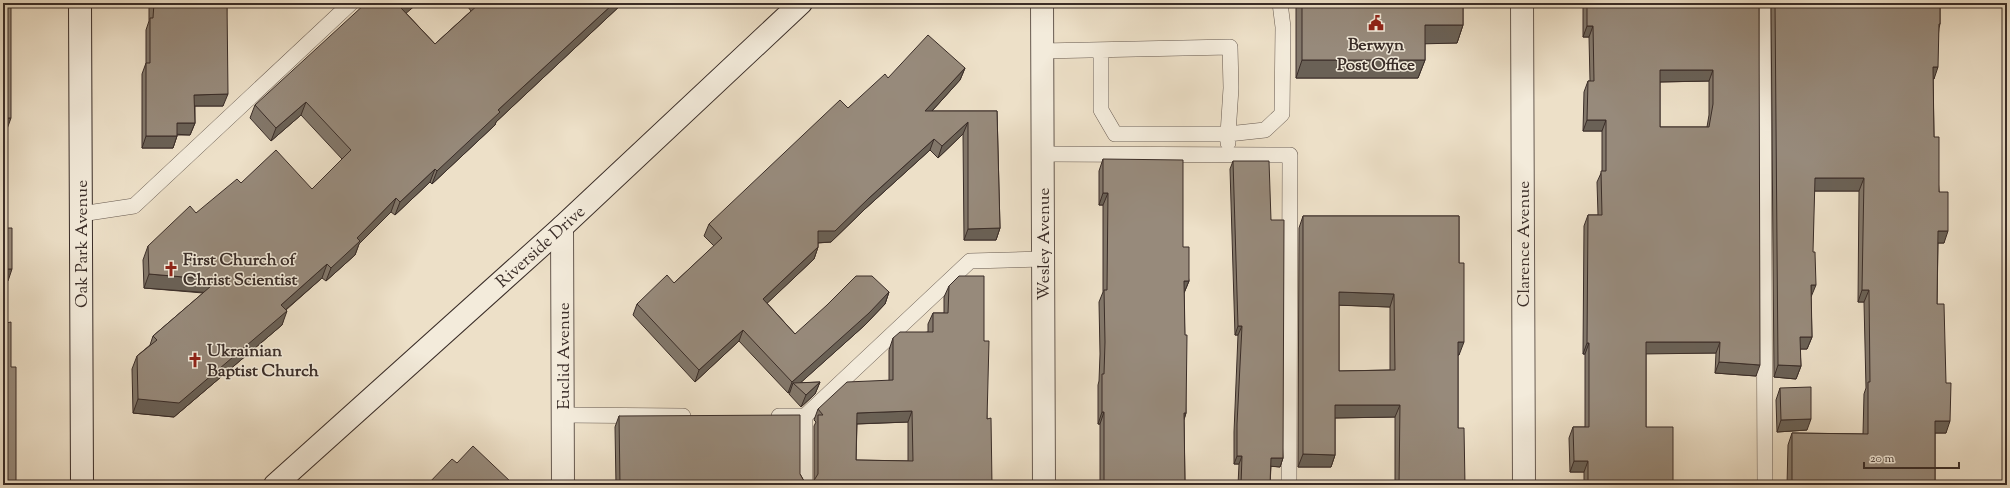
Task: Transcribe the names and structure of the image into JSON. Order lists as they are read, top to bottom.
{
  "streets": {
    "street": [
      "Oak Park Avenue",
      "Wesley Avenue",
      "Clarence Avenue",
      "Riverside Drive",
      "Euclid Avenue"
    ]
  },
  "crossings": [
    ["Riverside Drive", "Euclid Avenue"]
  ],
  "places": {
    "public building": ["Berwyn Post Office"],
    "church": ["First Church of Christ Scientist", "Ukrainian Baptist Church"]
  },
  "scale_bar": "20 m"
}
